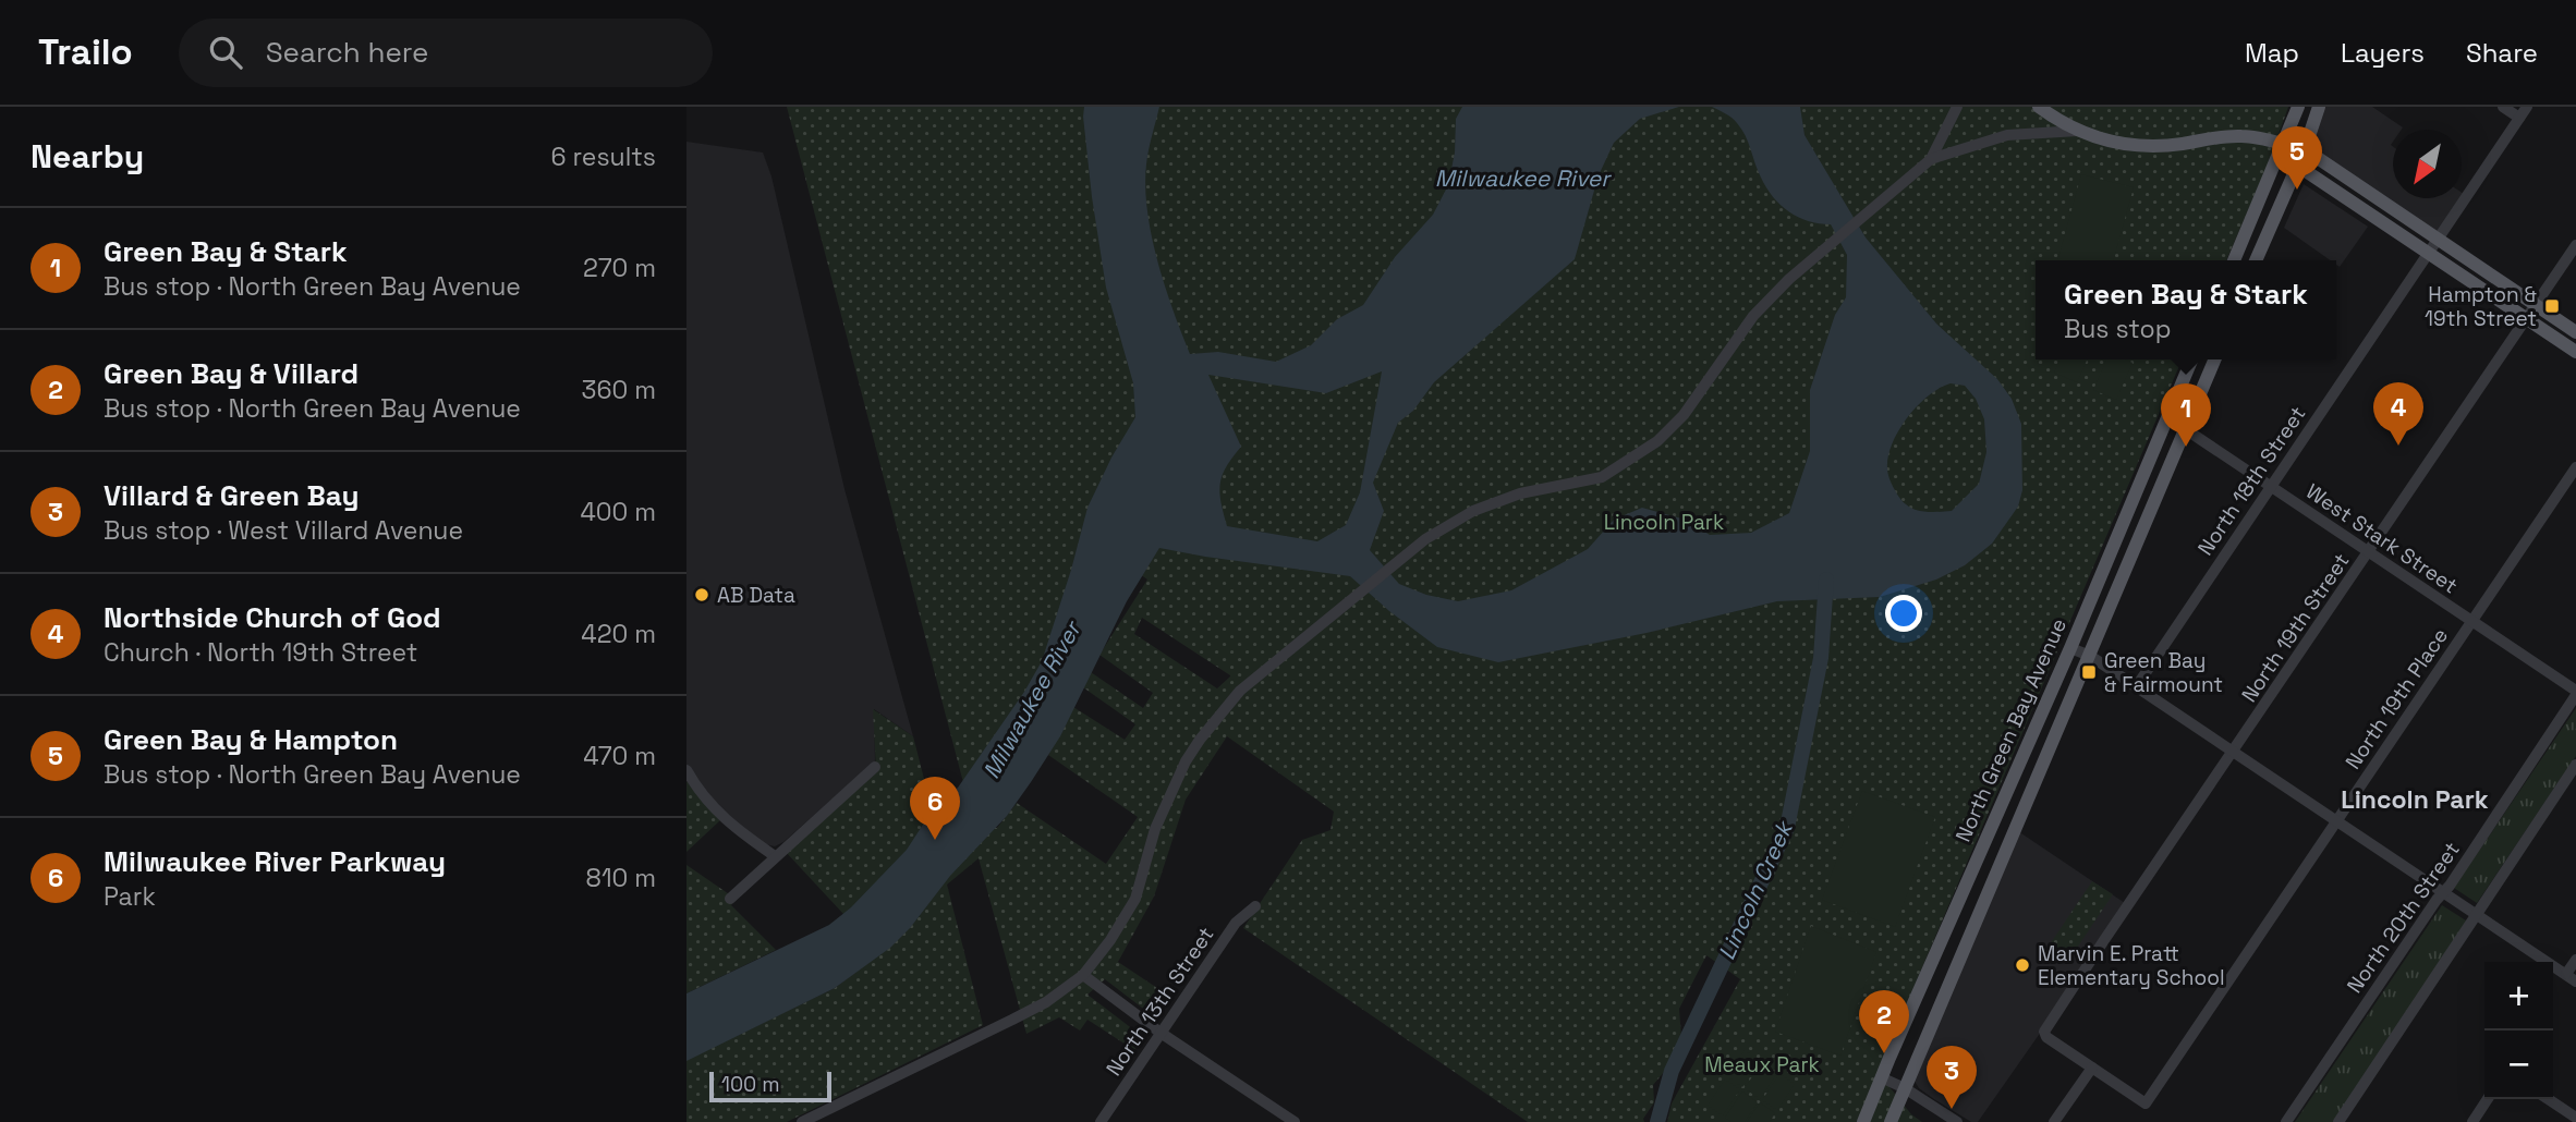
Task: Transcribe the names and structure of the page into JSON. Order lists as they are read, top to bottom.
{
  "streets": {
    "main road": ["North Green Bay Avenue"],
    "street": [
      "North 18th Street",
      "West Stark Street",
      "North 19th Street",
      "North 19th Place",
      "North 20th Street",
      "North 13th Street"
    ]
  },
  "crossings": [
    ["North 18th Street", "West Stark Street"],
    ["West Stark Street", "North 19th Street"],
    ["West Stark Street", "North 19th Place"],
    ["West Stark Street", "North Green Bay Avenue"],
    ["West Stark Street", "North 20th Street"],
    ["North 19th Street", "North 19th Place"]
  ],
  "districts": ["Lincoln Park"],
  "water": ["Milwaukee River", "Lincoln Creek"],
  "parks": ["Lincoln Park", "Meaux Park"],
  "places": {
    "transit": ["Hampton & 19th Street", "Green Bay & Fairmount"],
    "other": ["AB Data", "Marvin E. Pratt Elementary School"]
  },
  "scale_bar": "100 m",
  "north": "bottom left",
  "page": {
    "header": "Trailo",
    "search": "Search here",
    "nav": ["Map", "Layers", "Share"],
    "heading": ["Nearby", "6 results"],
    "pins": [
      "5",
      "4",
      "1",
      "6",
      "2",
      "3"
    ],
    "list": [
      {
        "mark": "1",
        "name": "Green Bay & Stark",
        "note": "Bus stop · North Green Bay Avenue",
        "value": "270 m"
      },
      {
        "mark": "2",
        "name": "Green Bay & Villard",
        "note": "Bus stop · North Green Bay Avenue",
        "value": "360 m"
      },
      {
        "mark": "3",
        "name": "Villard & Green Bay",
        "note": "Bus stop · West Villard Avenue",
        "value": "400 m"
      },
      {
        "mark": "4",
        "name": "Northside Church of God",
        "note": "Church · North 19th Street",
        "value": "420 m"
      },
      {
        "mark": "5",
        "name": "Green Bay & Hampton",
        "note": "Bus stop · North Green Bay Avenue",
        "value": "470 m"
      },
      {
        "mark": "6",
        "name": "Milwaukee River Parkway",
        "note": "Park",
        "value": "810 m"
      }
    ],
    "popup": ["Green Bay & Stark", "Bus stop"],
    "map_buttons": ["+", "−"],
    "scale": "100 m"
  }
}
